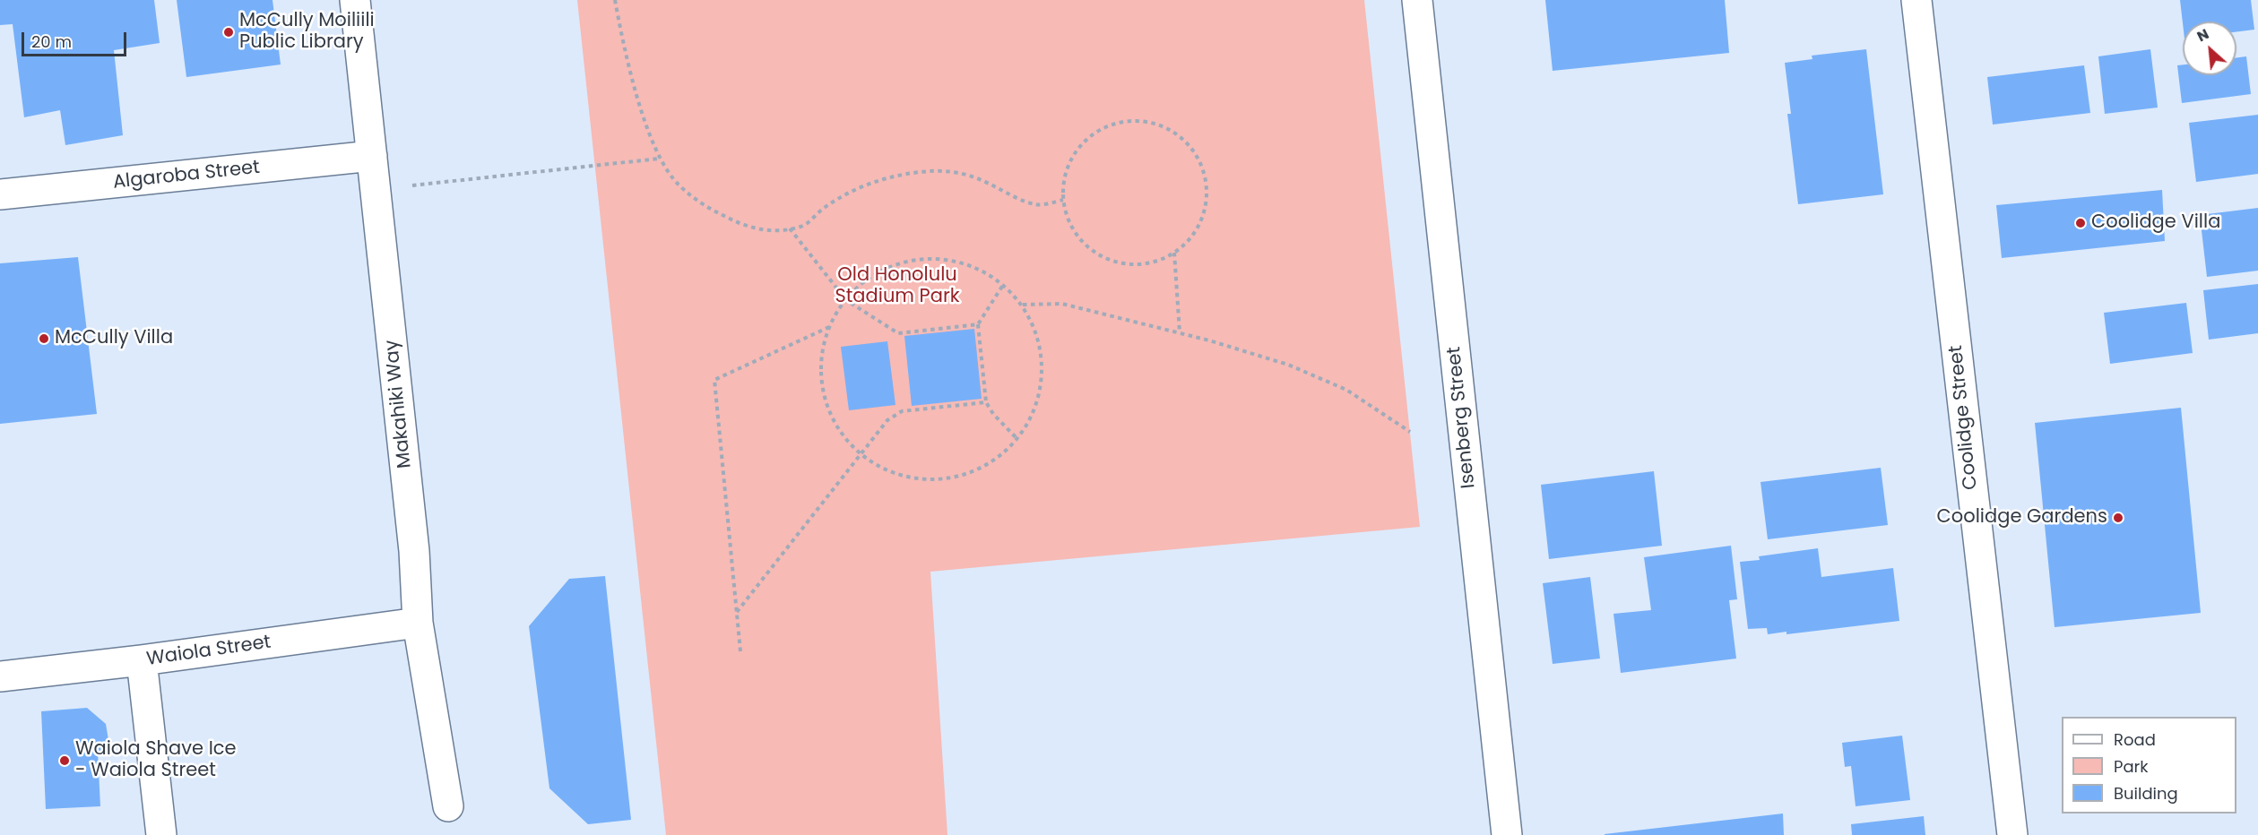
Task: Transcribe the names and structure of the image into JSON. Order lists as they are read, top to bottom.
{
  "streets": {
    "street": [
      "Algaroba Street",
      "Makahiki Way",
      "Isenberg Street",
      "Coolidge Street",
      "Waiola Street"
    ]
  },
  "crossings": [
    ["Algaroba Street", "Makahiki Way"],
    ["Makahiki Way", "Waiola Street"]
  ],
  "parks": ["Old Honolulu Stadium Park"],
  "places": [
    "McCully Moiliili Public Library",
    "Coolidge Villa",
    "McCully Villa",
    "Coolidge Gardens",
    "Waiola Shave Ice - Waiola Street"
  ],
  "legend": ["Road", "Park", "Building"],
  "scale_bar": "20 m",
  "north": "top left"
}
